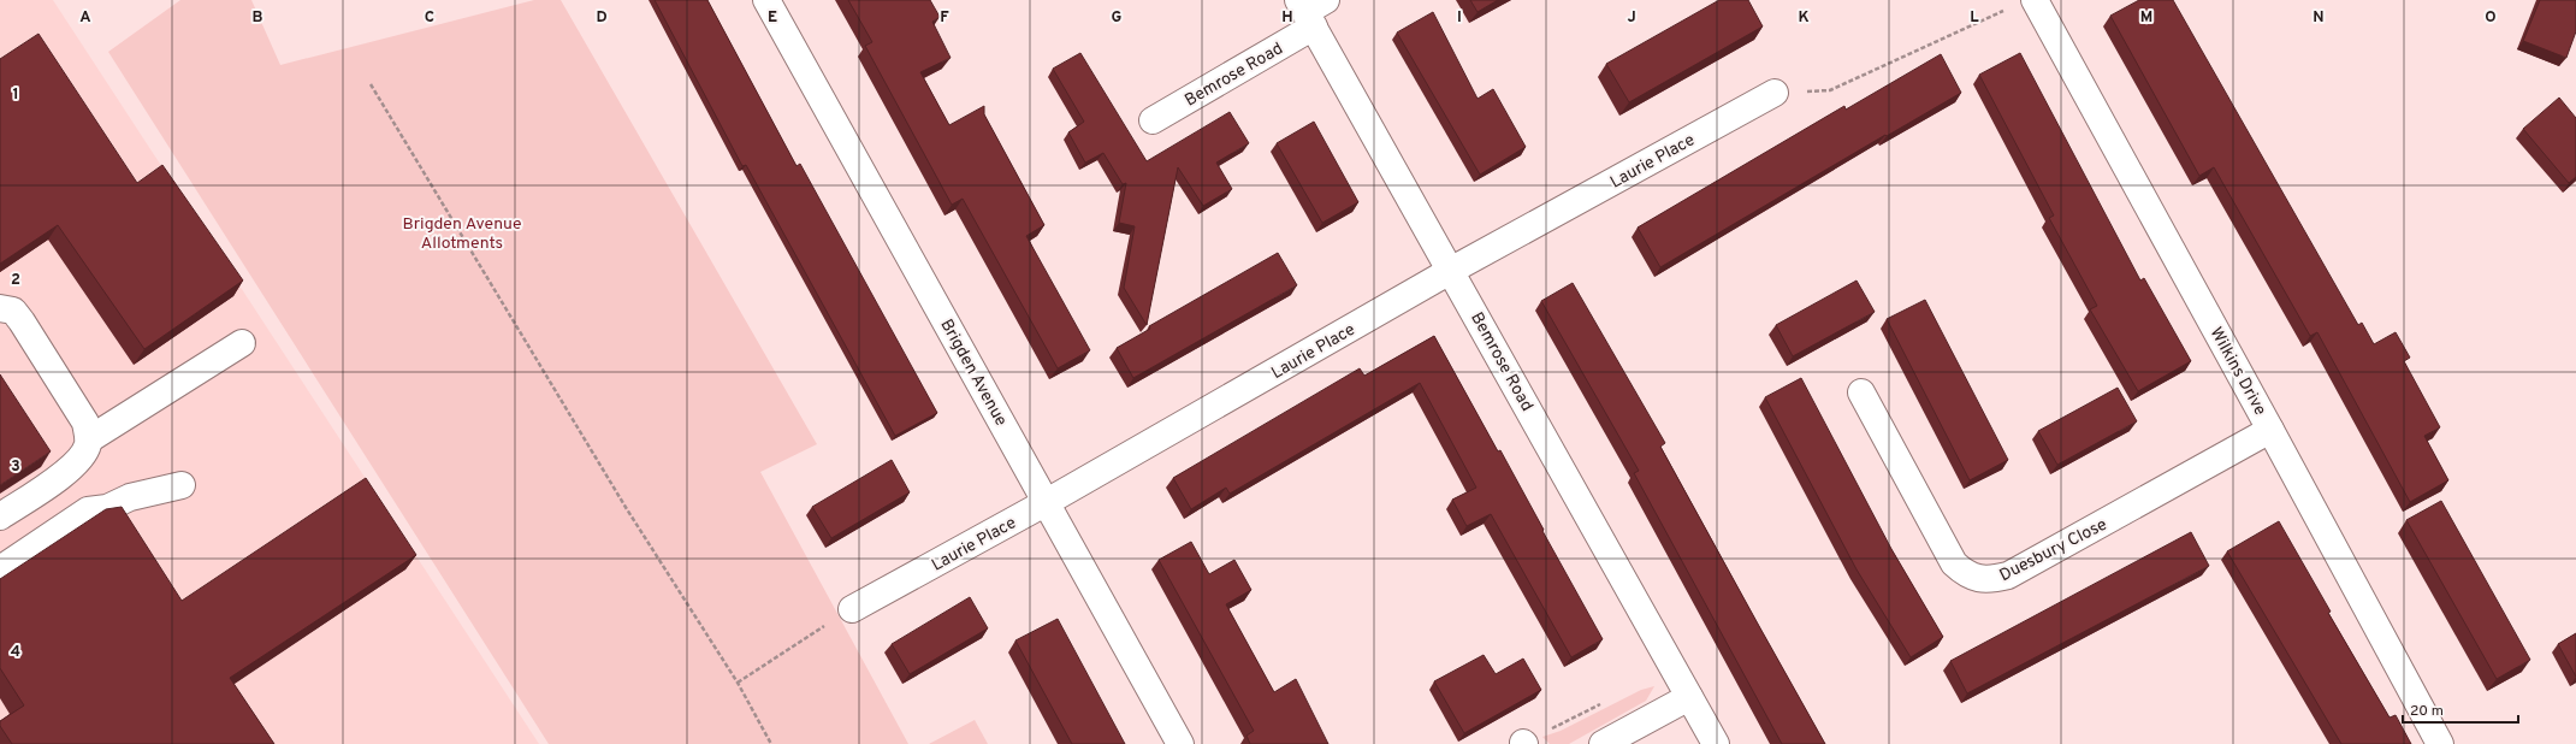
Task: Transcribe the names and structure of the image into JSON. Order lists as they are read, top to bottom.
{
  "streets": {
    "street": [
      "Bemrose Road",
      "Laurie Place",
      "Wilkins Drive",
      "Brigden Avenue",
      "Duesbury Close"
    ]
  },
  "crossings": [
    ["Bemrose Road", "Laurie Place"],
    ["Laurie Place", "Brigden Avenue"],
    ["Wilkins Drive", "Duesbury Close"]
  ],
  "parks": ["Brigden Avenue Allotments"],
  "scale_bar": "20 m",
  "grid": {
    "columns": [
      "A",
      "B",
      "C",
      "D",
      "E",
      "F",
      "G",
      "H",
      "I",
      "J",
      "K",
      "L",
      "M",
      "N",
      "O"
    ],
    "rows": [
      "1",
      "2",
      "3",
      "4"
    ]
  }
}
